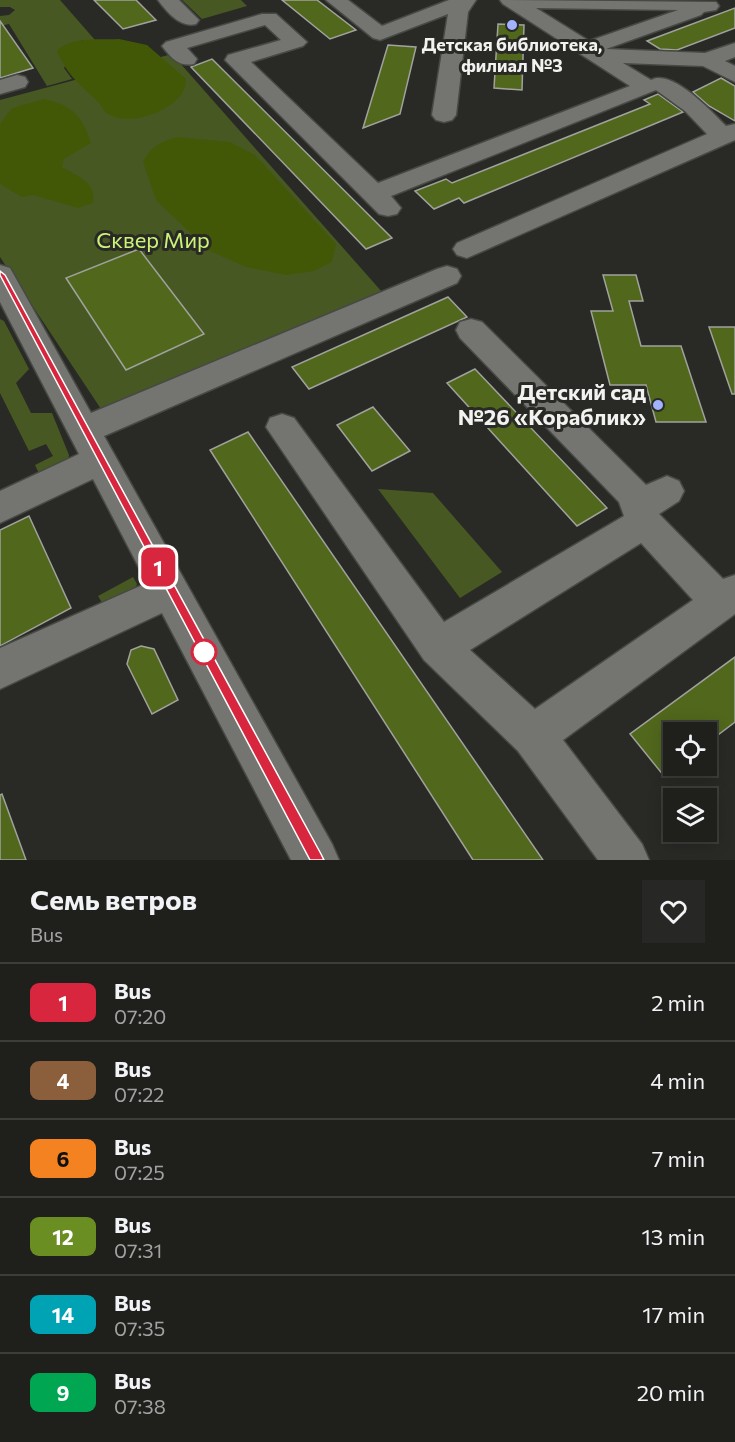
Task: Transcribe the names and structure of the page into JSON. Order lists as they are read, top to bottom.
{
  "parks": ["Сквер Мир"],
  "places": ["Детская библиотека, филиал №3", "Детский сад №26 «Кораблик»"],
  "lines": ["bus line 1"],
  "page": {
    "on_map": "1",
    "heading": ["Семь ветров", "Bus"],
    "list": [
      {
        "mark": "1",
        "name": "Bus",
        "note": "07:20",
        "value": "2 min"
      },
      {
        "mark": "4",
        "name": "Bus",
        "note": "07:22",
        "value": "4 min"
      },
      {
        "mark": "6",
        "name": "Bus",
        "note": "07:25",
        "value": "7 min"
      },
      {
        "mark": "12",
        "name": "Bus",
        "note": "07:31",
        "value": "13 min"
      },
      {
        "mark": "14",
        "name": "Bus",
        "note": "07:35",
        "value": "17 min"
      },
      {
        "mark": "9",
        "name": "Bus",
        "note": "07:38",
        "value": "20 min"
      }
    ]
  }
}
